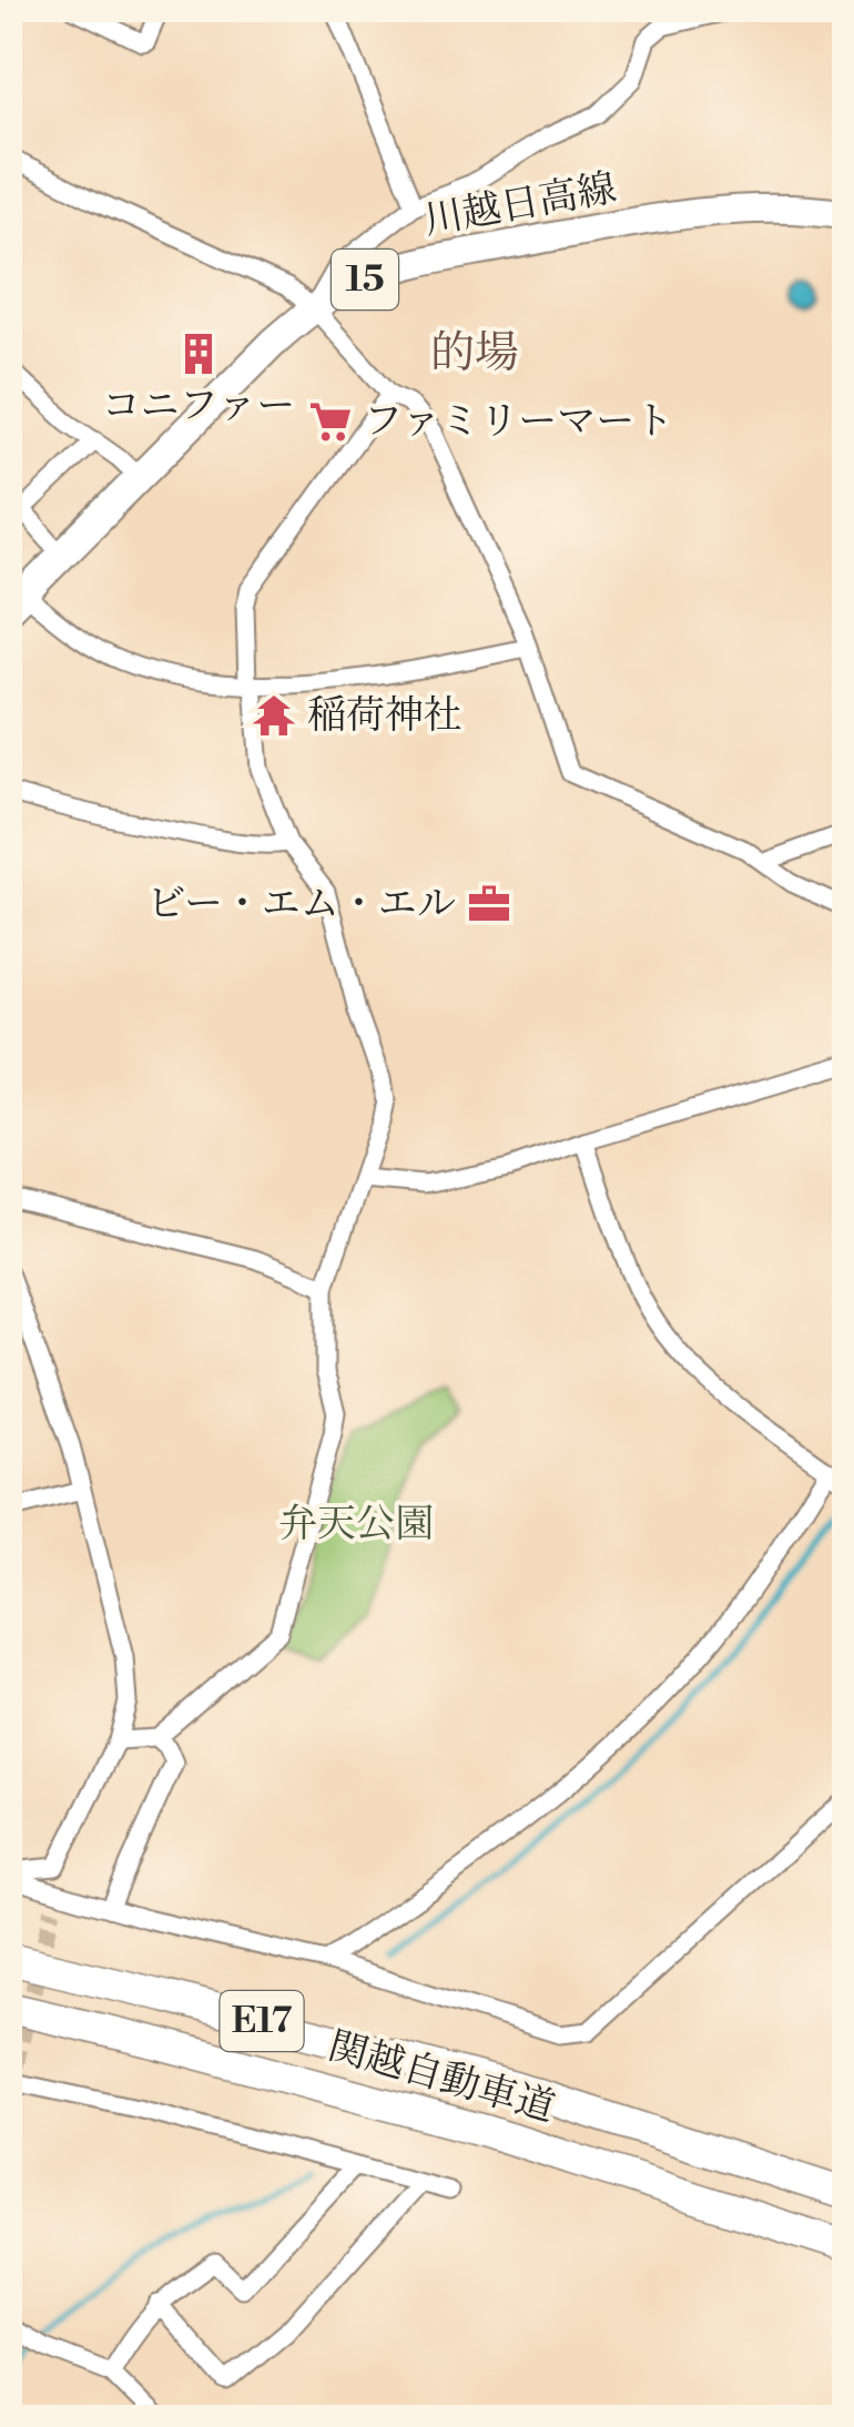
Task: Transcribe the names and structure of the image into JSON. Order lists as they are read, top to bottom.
{
  "streets": {
    "highway": ["E17", "関越自動車道"],
    "main road": ["川越日高線", "15"]
  },
  "districts": ["的場"],
  "parks": ["弁天公園"],
  "places": {
    "building": ["コニファー"],
    "supermarket": ["ファミリーマート"],
    "temple": ["稲荷神社"],
    "office": ["ビー・エム・エル"]
  }
}
